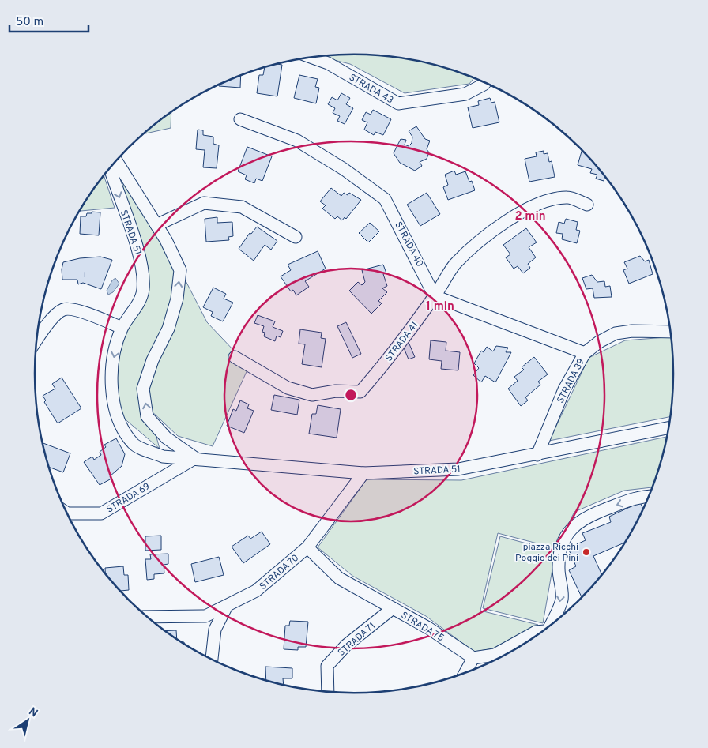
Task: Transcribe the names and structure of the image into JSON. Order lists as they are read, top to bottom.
{
  "streets": {
    "street": [
      "STRADA 43",
      "STRADA 51",
      "STRADA 40",
      "STRADA 41",
      "STRADA 39",
      "STRADA 69",
      "STRADA 70",
      "STRADA 75",
      "STRADA 71"
    ]
  },
  "crossings": [
    ["STRADA 51", "STRADA 39"],
    ["STRADA 51", "STRADA 69"],
    ["STRADA 51", "STRADA 70"],
    ["STRADA 40", "STRADA 41"],
    ["STRADA 70", "STRADA 75"],
    ["STRADA 75", "STRADA 71"]
  ],
  "places": ["piazza Ricchi Poggio dei Pini"],
  "house_numbers": ["1"],
  "scale_bar": "50 m",
  "north": "top right",
  "rings": ["2 min", "1 min"]
}
